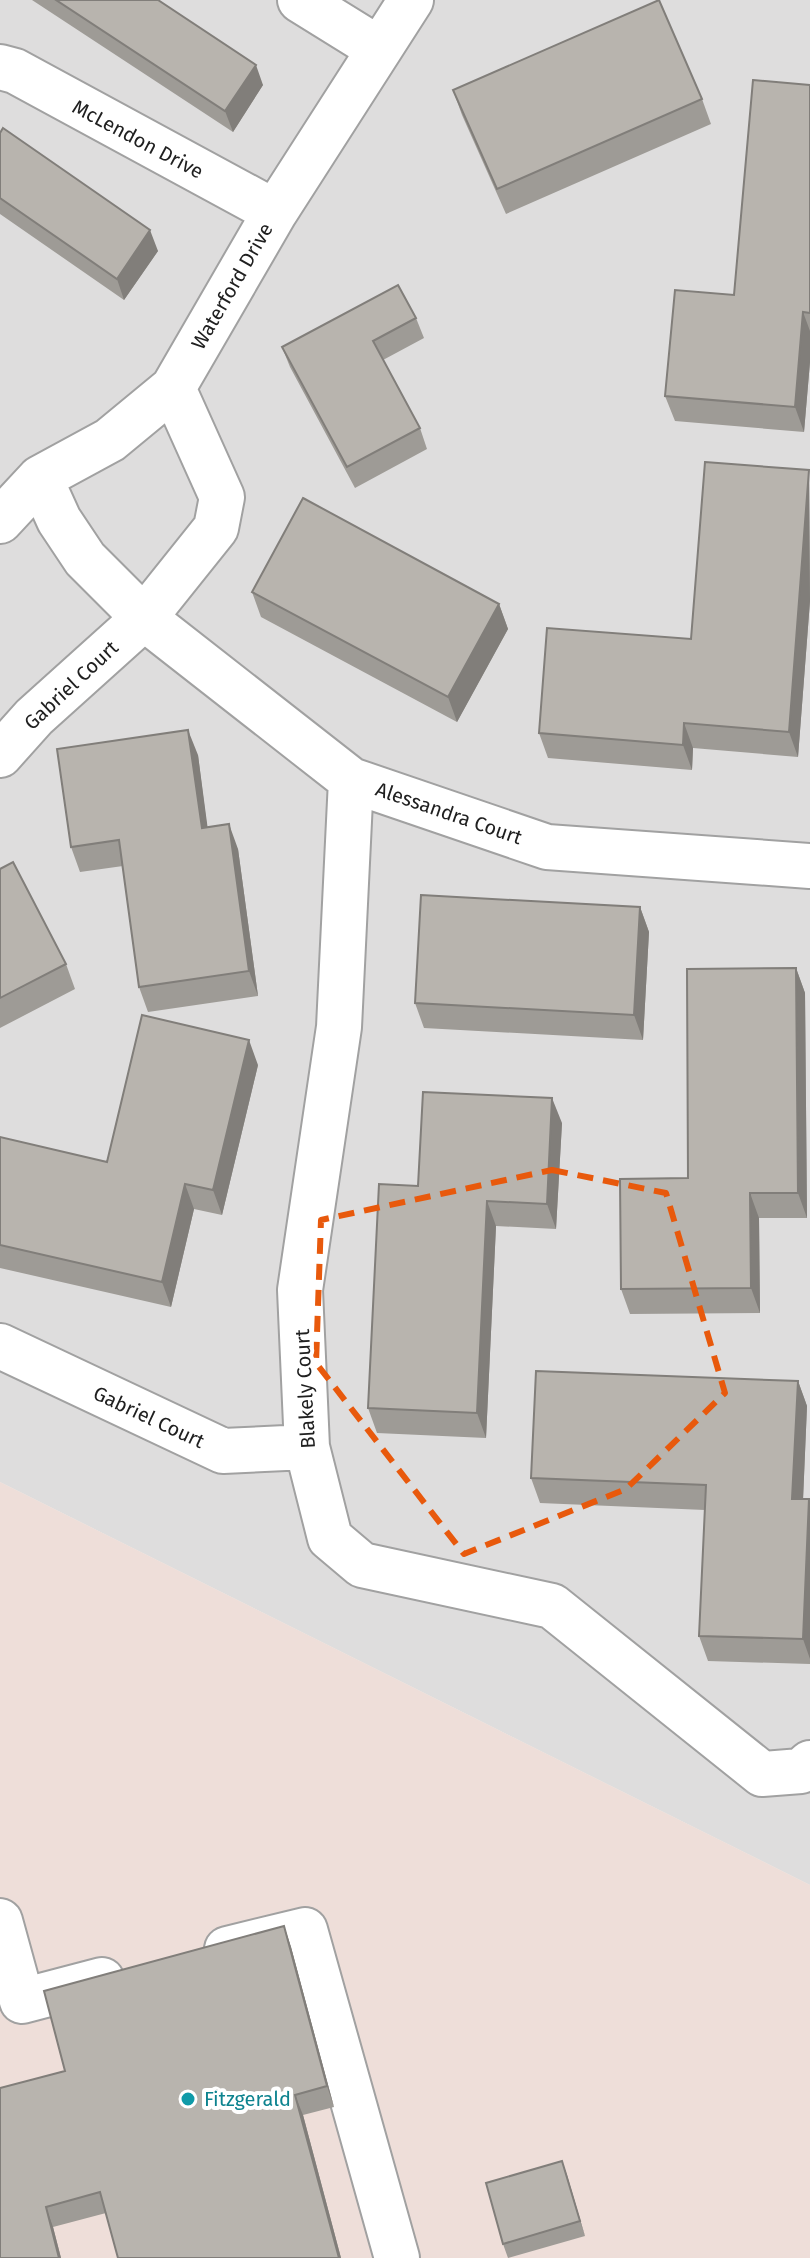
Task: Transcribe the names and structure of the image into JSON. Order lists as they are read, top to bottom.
{
  "streets": {
    "street": [
      "McLendon Drive",
      "Waterford Drive",
      "Gabriel Court",
      "Alessandra Court",
      "Blakely Court"
    ]
  },
  "crossings": [
    ["McLendon Drive", "Waterford Drive"],
    ["Waterford Drive", "Alessandra Court"],
    ["Gabriel Court", "Alessandra Court"],
    ["Gabriel Court", "Blakely Court"],
    ["Alessandra Court", "Blakely Court"]
  ],
  "places": ["Fitzgerald"]
}
